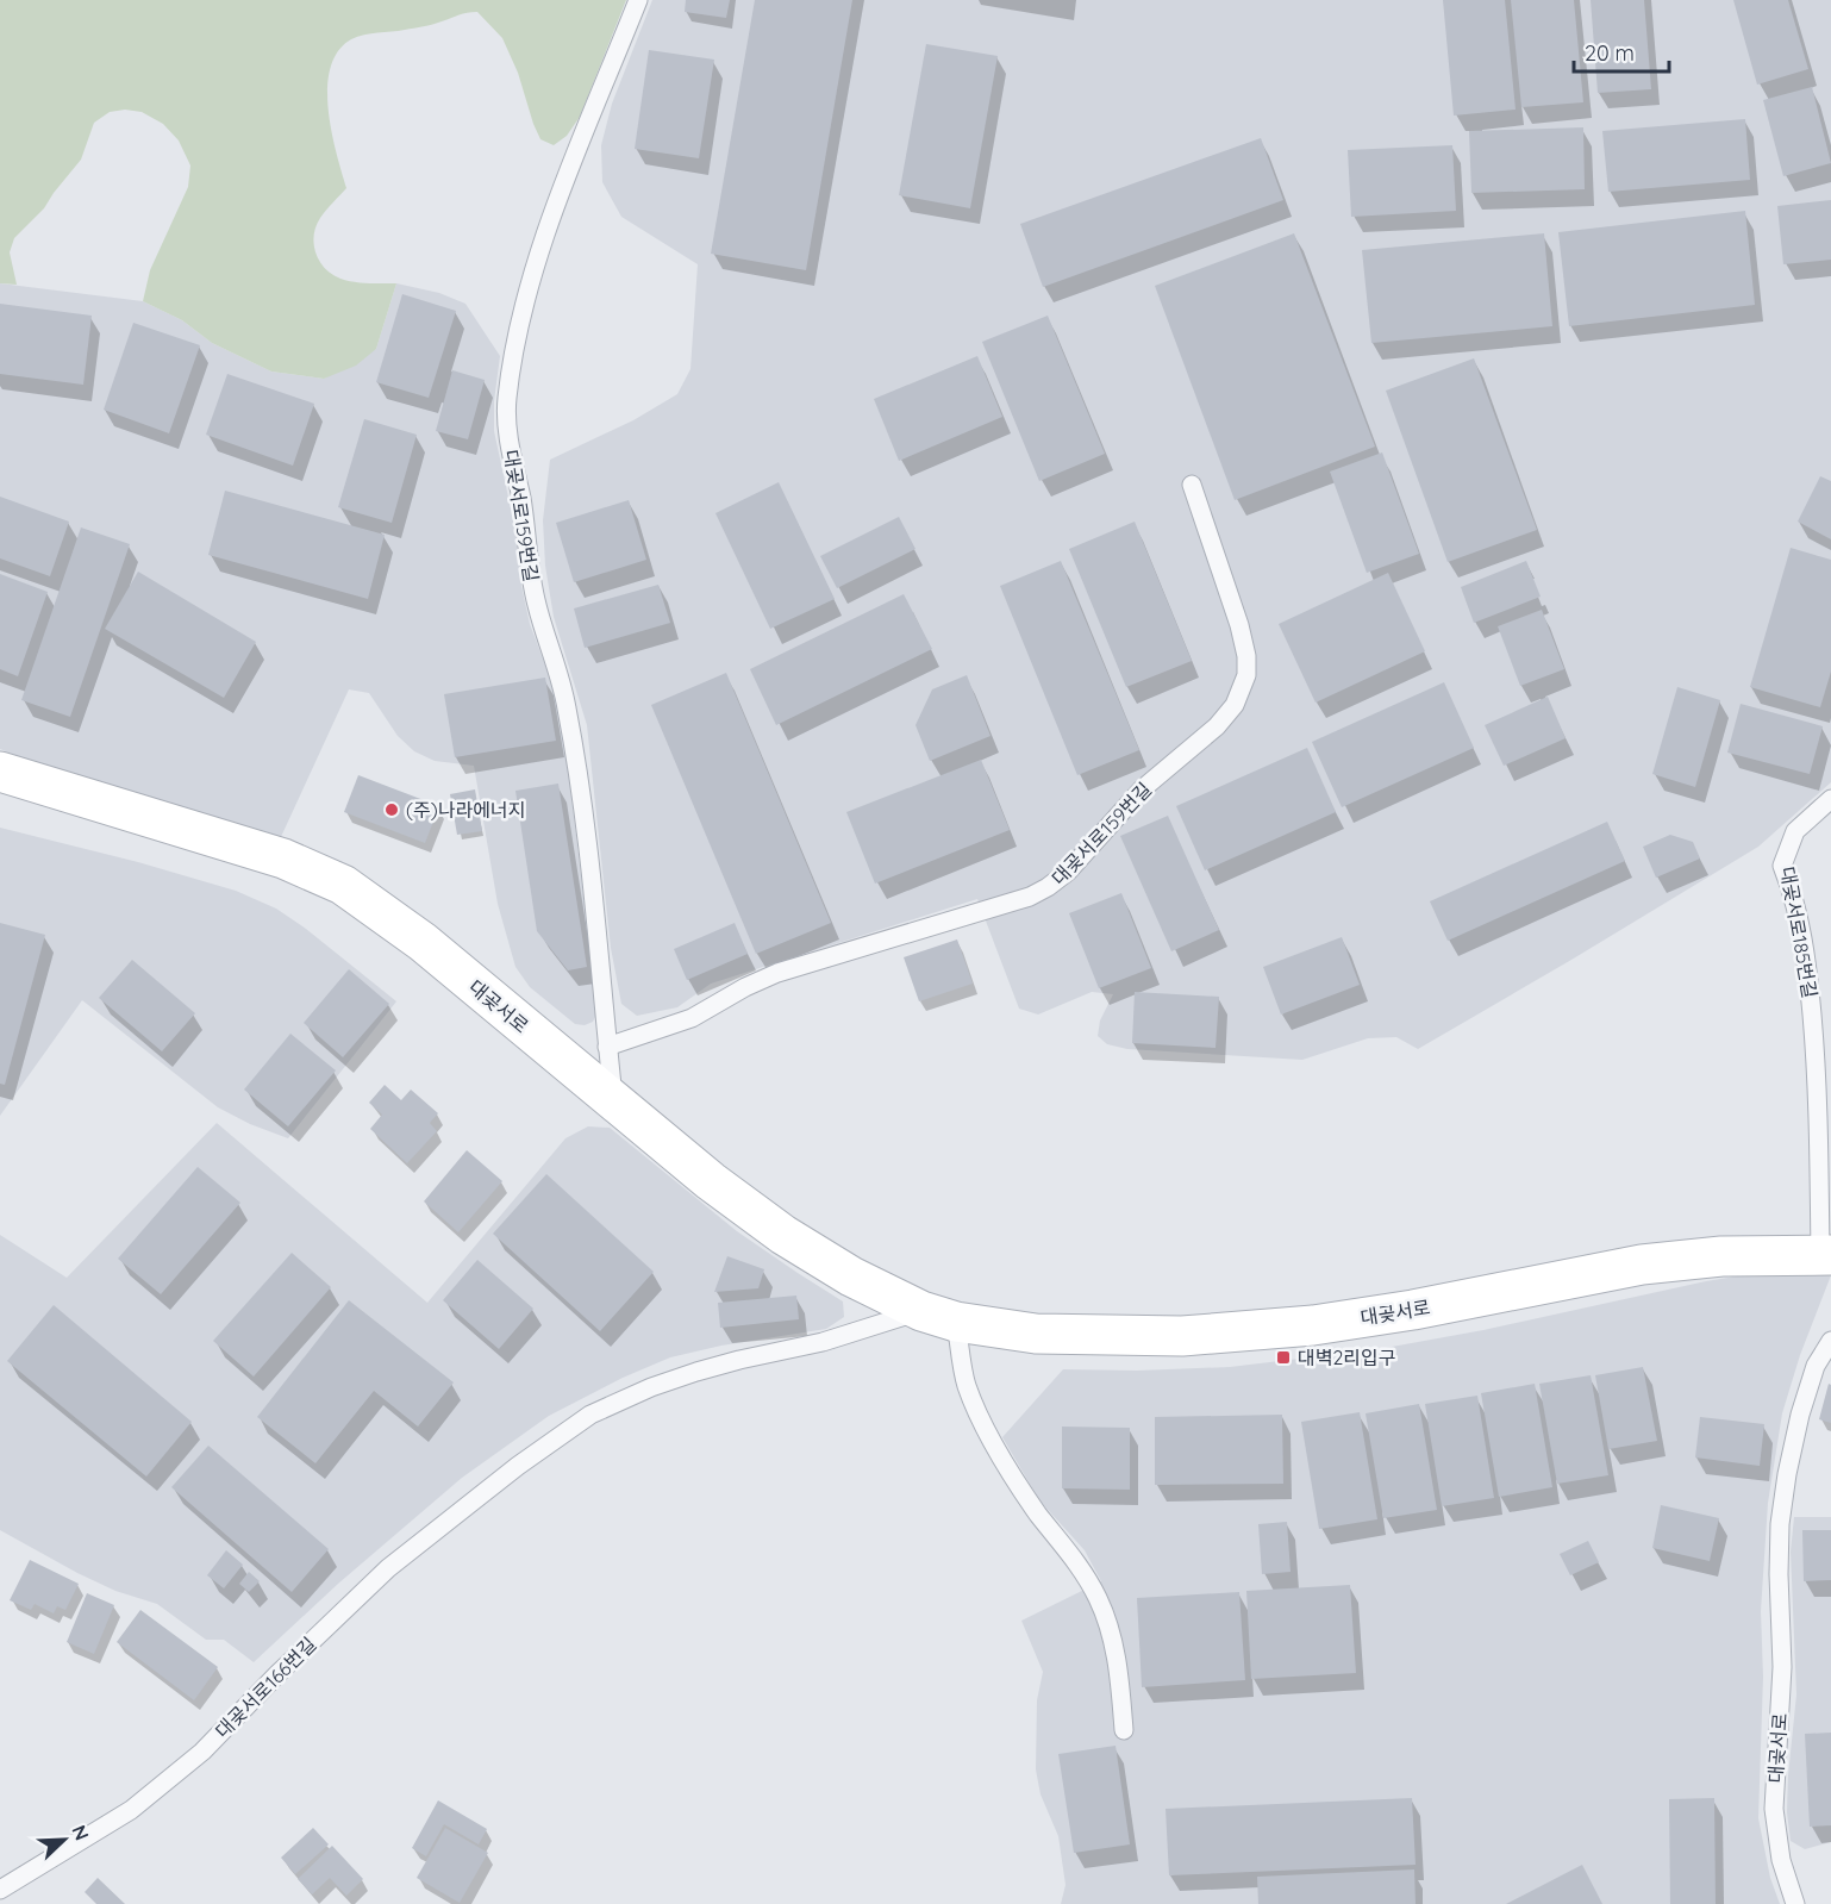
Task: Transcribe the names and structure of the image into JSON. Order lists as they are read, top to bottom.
{
  "streets": {
    "street": ["대곶서로"],
    "lane": ["대곶서로159번길", "대곶서로185번길", "대곶서로166번길"]
  },
  "crossings": [
    ["대곶서로159번길", "대곶서로"],
    ["대곶서로185번길", "대곶서로"],
    ["대곶서로", "대곶서로166번길"]
  ],
  "places": {
    "other": ["(주)나라에너지"],
    "transit": ["대벽2리입구"]
  },
  "scale_bar": "20 m",
  "north": "top right"
}
